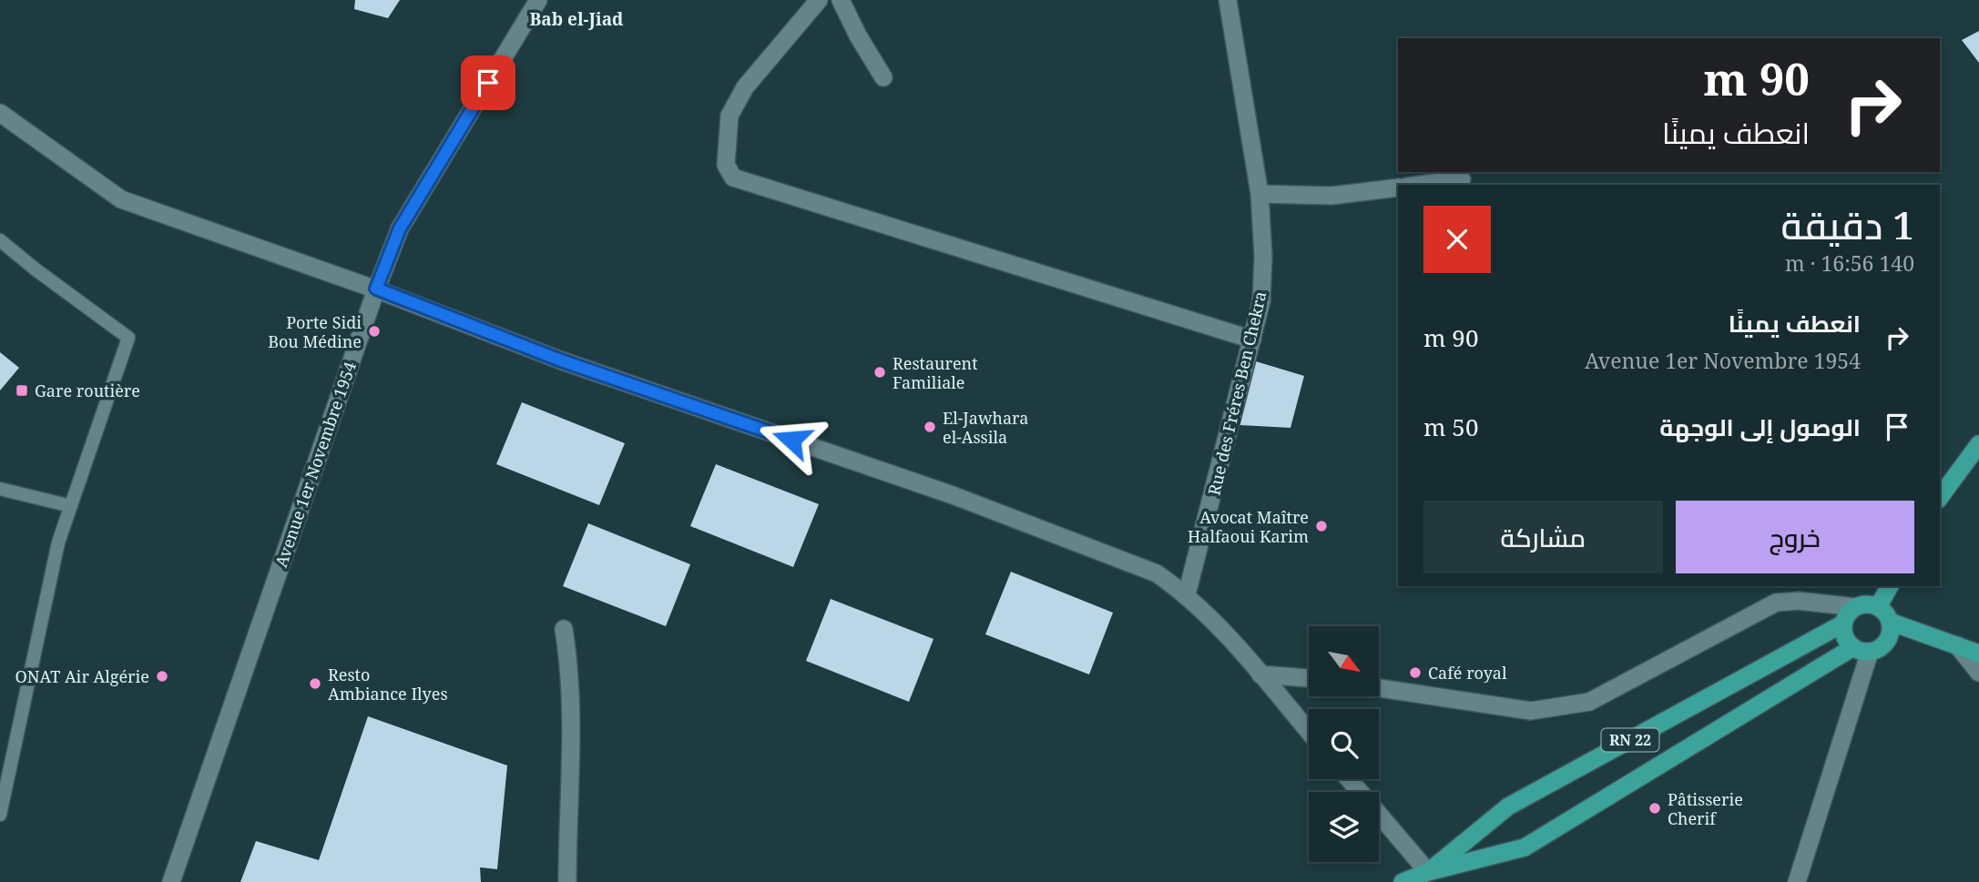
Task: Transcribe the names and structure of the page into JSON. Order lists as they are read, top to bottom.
{
  "streets": {
    "main road": ["RN 22"],
    "street": ["Rue des Fréres Ben Chekra", "Avenue 1er Novembre 1954"]
  },
  "districts": ["Bab el-Jiad"],
  "places": {
    "other": [
      "Porte Sidi Bou Médine",
      "Restaurent Familiale",
      "El-Jawhara el-Assila",
      "Avocat Maître Halfaoui Karim",
      "Café royal",
      "ONAT Air Algérie",
      "Resto Ambiance Ilyes",
      "Pâtisserie Cherif"
    ],
    "transit": ["Gare routière"]
  },
  "north": "bottom right",
  "page": {
    "turn": ["90 m", "انعطف يمينًا"],
    "heading": ["1 دقيقة", "140 m · 16:56"],
    "list": [
      {
        "name": "انعطف يمينًا",
        "note": "Avenue 1er Novembre 1954",
        "value": "90 m"
      },
      {
        "name": "الوصول إلى الوجهة",
        "value": "50 m"
      }
    ],
    "buttons": ["خروج", "مشاركة"]
  }
}
